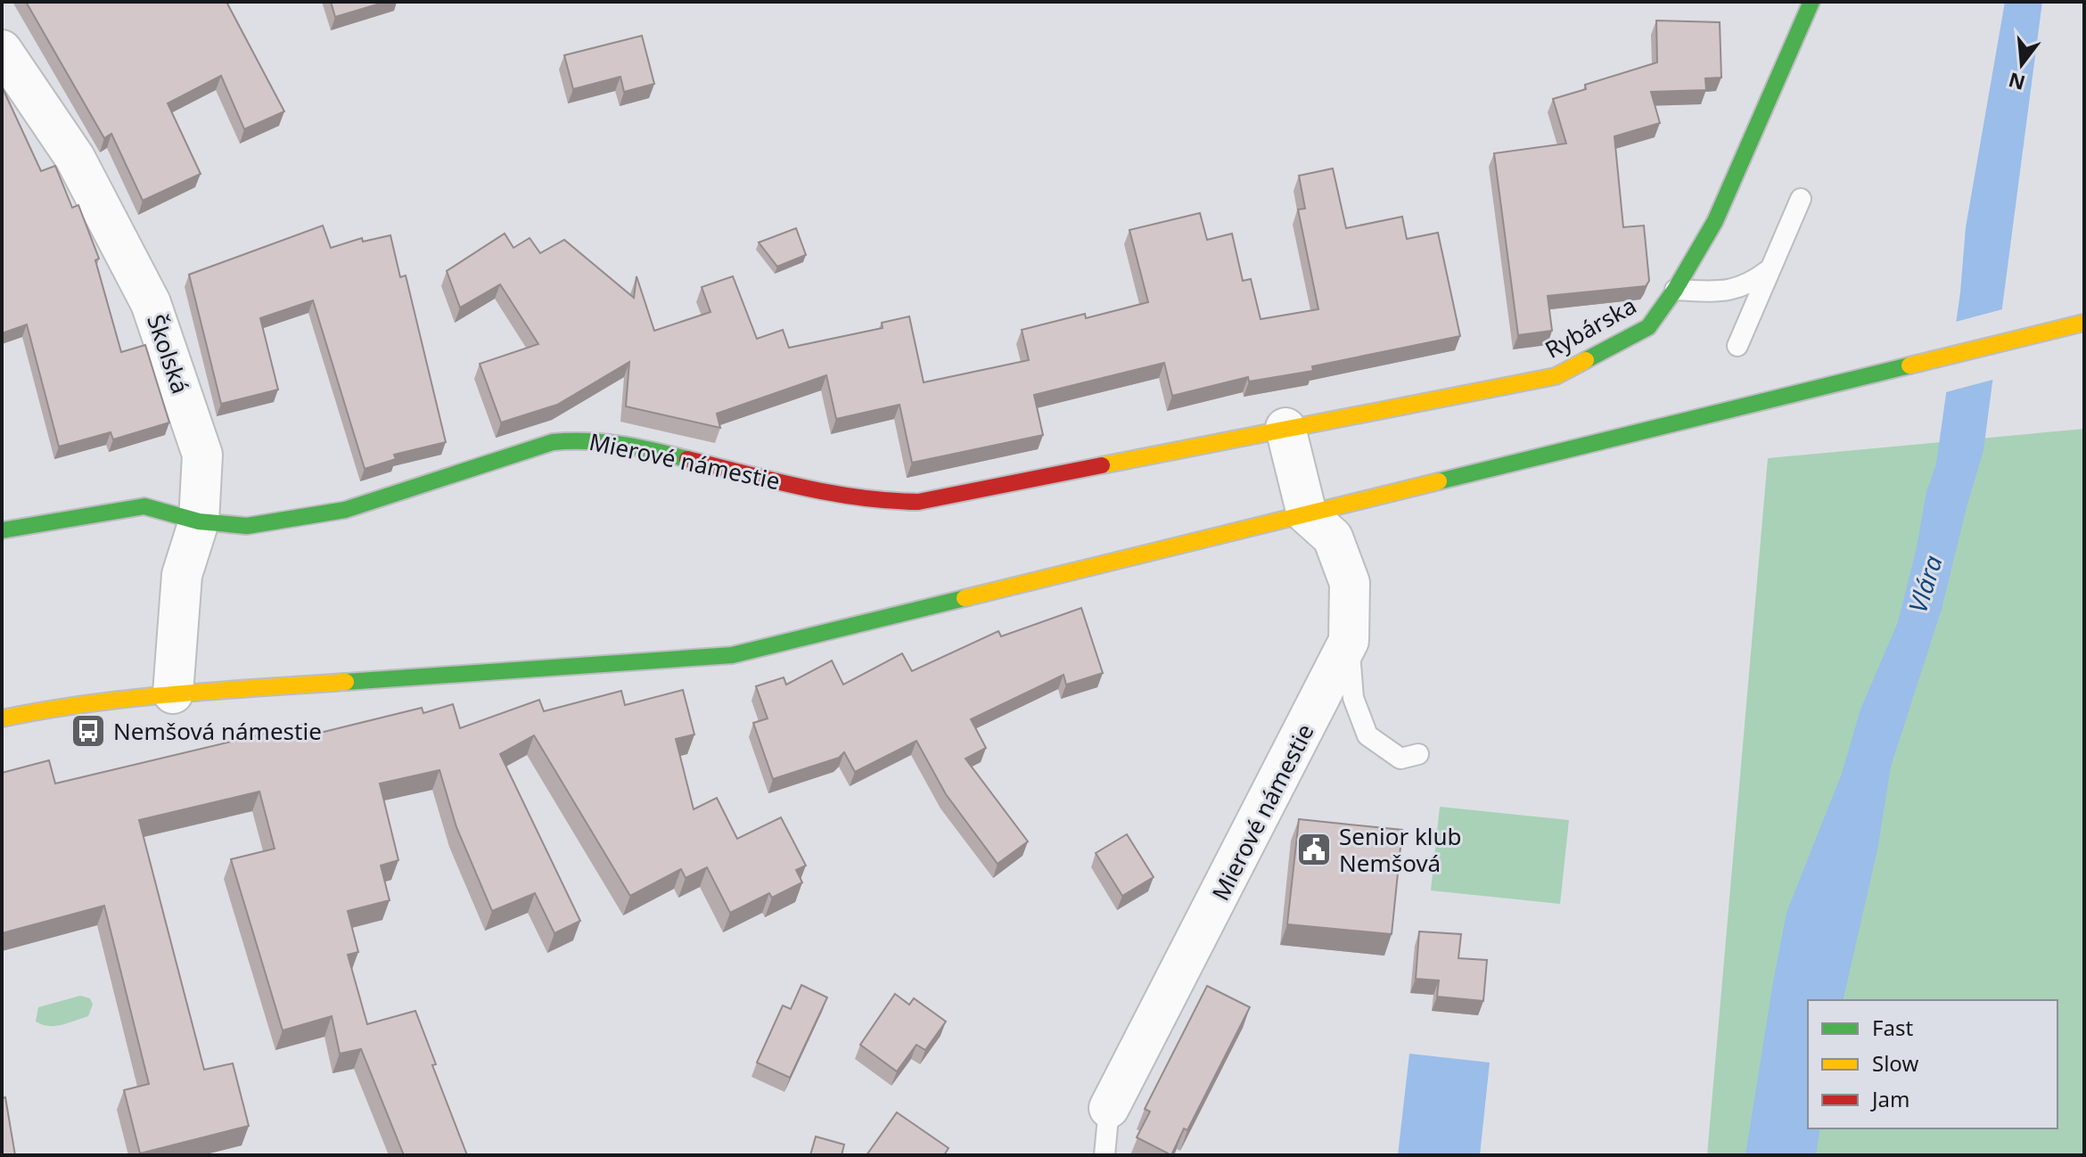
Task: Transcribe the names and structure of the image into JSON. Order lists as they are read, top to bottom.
{
  "streets": {
    "main road": ["Rybárska", "Mierové námestie"],
    "street": ["Školská"]
  },
  "crossings": [
    ["Rybárska", "Mierové námestie"],
    ["Školská", "Mierové námestie"]
  ],
  "water": ["Vlára"],
  "places": {
    "bus stop": ["Nemšová námestie"],
    "public building": ["Senior klub Nemšová"]
  },
  "legend": ["Fast", "Slow", "Jam"],
  "north": "bottom"
}
